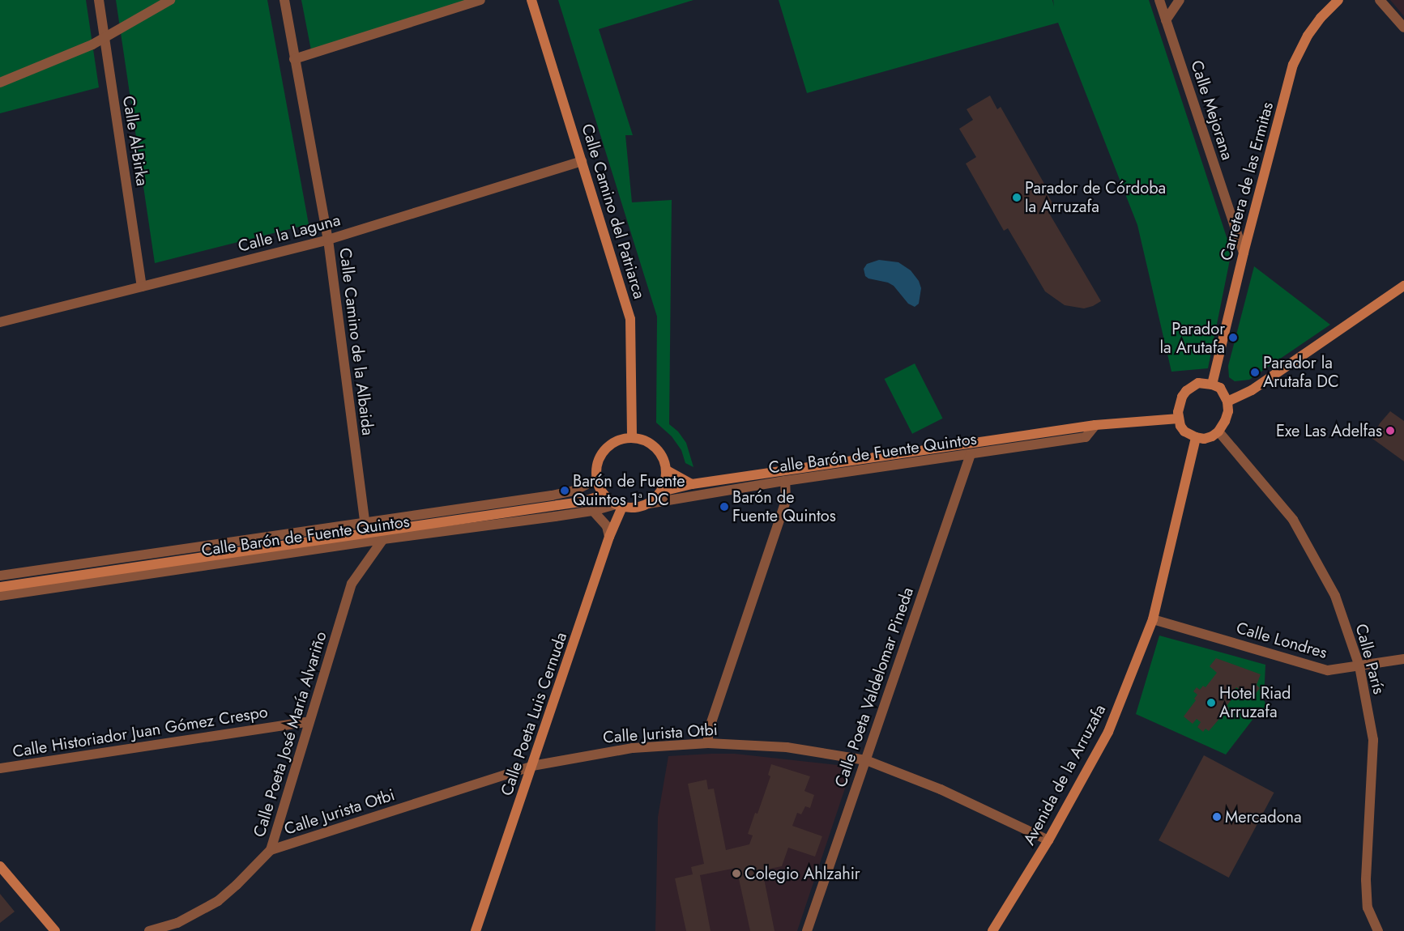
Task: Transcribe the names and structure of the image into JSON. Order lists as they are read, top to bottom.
{
  "streets": {
    "street": [
      "Calle Mejorana",
      "Calle Al-Birka",
      "Carretera de las Ermitas",
      "Calle Camino del Patriarca",
      "Calle la Laguna",
      "Calle Camino de la Albaida",
      "Calle Barón de Fuente Quintos",
      "Calle Londres",
      "Calle París",
      "Calle Poeta Valdelomar Pineda",
      "Calle Poeta Luis Cernuda",
      "Calle Historiador Juan Gómez Crespo",
      "Calle Jurista Otbi",
      "Calle Poeta José María Alvariño",
      "Avenida de la Arruzafa"
    ]
  },
  "crossings": [
    ["Calle Mejorana", "Carretera de las Ermitas"],
    ["Calle Al-Birka", "Calle la Laguna"],
    ["Carretera de las Ermitas", "Calle Barón de Fuente Quintos"],
    ["Carretera de las Ermitas", "Calle París"],
    ["Carretera de las Ermitas", "Avenida de la Arruzafa"],
    ["Calle Camino del Patriarca", "Calle la Laguna"],
    ["Calle Camino del Patriarca", "Calle Barón de Fuente Quintos"],
    ["Calle Camino del Patriarca", "Calle Poeta Luis Cernuda"],
    ["Calle la Laguna", "Calle Camino de la Albaida"],
    ["Calle Camino de la Albaida", "Calle Barón de Fuente Quintos"],
    ["Calle Barón de Fuente Quintos", "Calle París"],
    ["Calle Barón de Fuente Quintos", "Calle Poeta Valdelomar Pineda"],
    ["Calle Barón de Fuente Quintos", "Calle Poeta Luis Cernuda"],
    ["Calle Barón de Fuente Quintos", "Calle Poeta José María Alvariño"],
    ["Calle Barón de Fuente Quintos", "Avenida de la Arruzafa"],
    ["Calle Londres", "Calle París"],
    ["Calle Londres", "Avenida de la Arruzafa"],
    ["Calle París", "Avenida de la Arruzafa"],
    ["Calle Poeta Valdelomar Pineda", "Calle Jurista Otbi"],
    ["Calle Poeta Luis Cernuda", "Calle Jurista Otbi"],
    ["Calle Historiador Juan Gómez Crespo", "Calle Poeta José María Alvariño"],
    ["Calle Jurista Otbi", "Calle Poeta José María Alvariño"],
    ["Calle Jurista Otbi", "Avenida de la Arruzafa"]
  ],
  "places": [
    "Parador de Córdoba la Arruzafa",
    "Parador la Arutafa",
    "Parador la Arutafa DC",
    "Exe Las Adelfas",
    "Barón de Fuente Quintos 1ª DC",
    "Barón de Fuente Quintos",
    "Hotel Riad Arruzafa",
    "Mercadona",
    "Colegio Ahlzahir"
  ]
}
